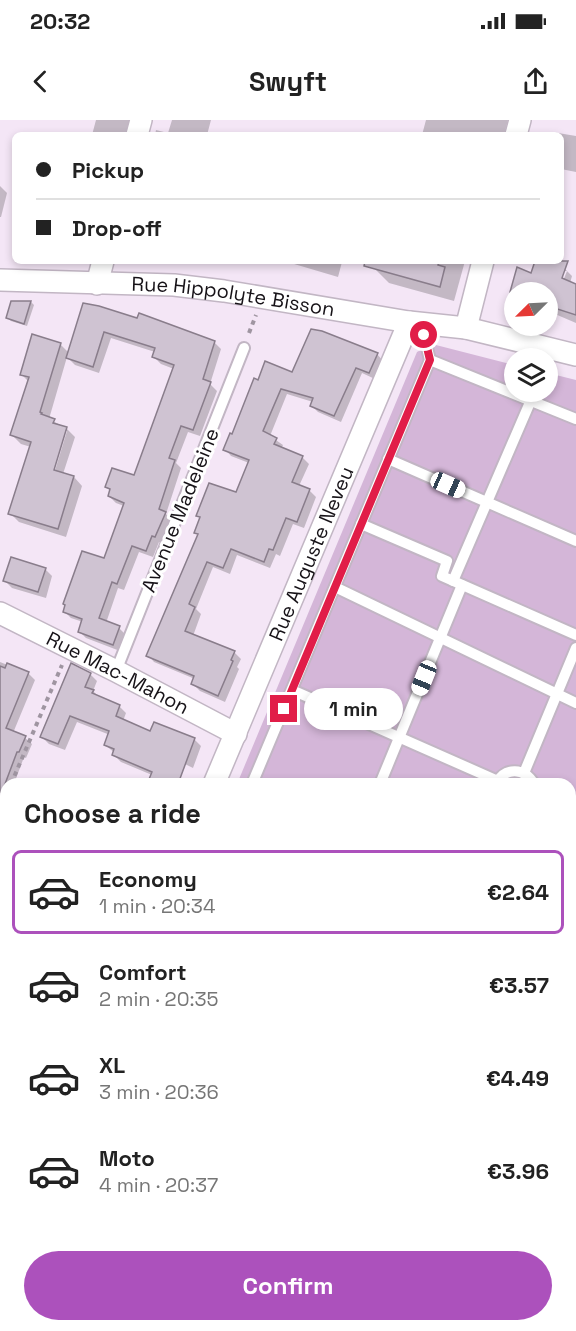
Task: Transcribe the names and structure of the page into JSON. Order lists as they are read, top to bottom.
{
  "streets": {
    "street": ["Rue Hippolyte Bisson", "Rue Auguste Neveu", "Rue Mac-Mahon"],
    "lane": ["Avenue Madeleine"]
  },
  "crossings": [
    ["Rue Hippolyte Bisson", "Rue Auguste Neveu"],
    ["Avenue Madeleine", "Rue Mac-Mahon"],
    ["Rue Auguste Neveu", "Rue Mac-Mahon"]
  ],
  "north": "bottom left",
  "page": {
    "status": "20:32",
    "header": "Swyft",
    "banner": ["Pickup", "Drop-off"],
    "bubble": "1 min",
    "heading": "Choose a ride",
    "list": [
      {
        "name": "Economy",
        "note": "1 min · 20:34",
        "value": "€2.64"
      },
      {
        "name": "Comfort",
        "note": "2 min · 20:35",
        "value": "€3.57"
      },
      {
        "name": "XL",
        "note": "3 min · 20:36",
        "value": "€4.49"
      },
      {
        "name": "Moto",
        "note": "4 min · 20:37",
        "value": "€3.96"
      }
    ],
    "buttons": "Confirm"
  }
}
